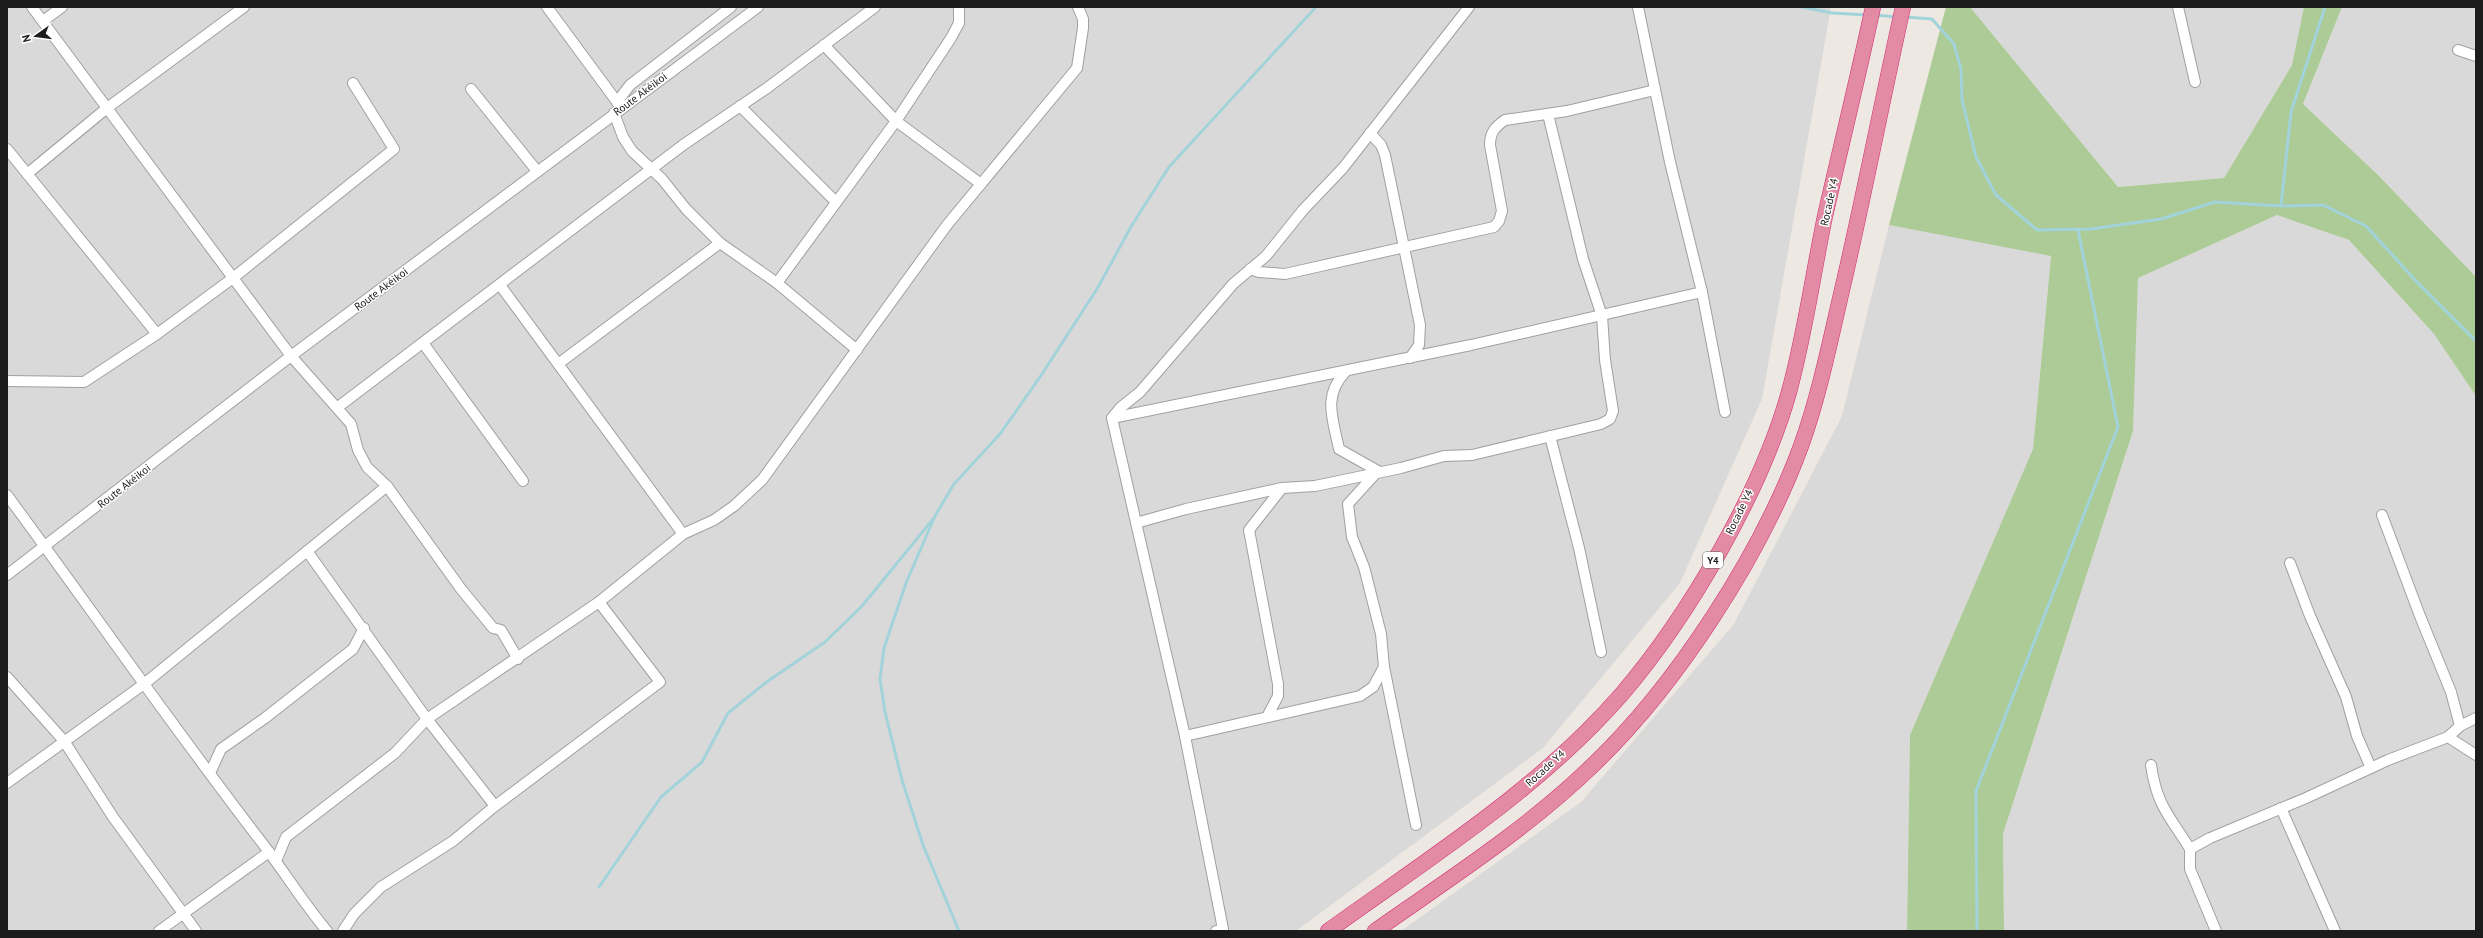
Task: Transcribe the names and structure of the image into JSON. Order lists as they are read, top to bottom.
{
  "streets": {
    "highway": ["Rocade Y4", "Y4"],
    "street": ["Route Akéikoi"]
  },
  "north": "left"
}
